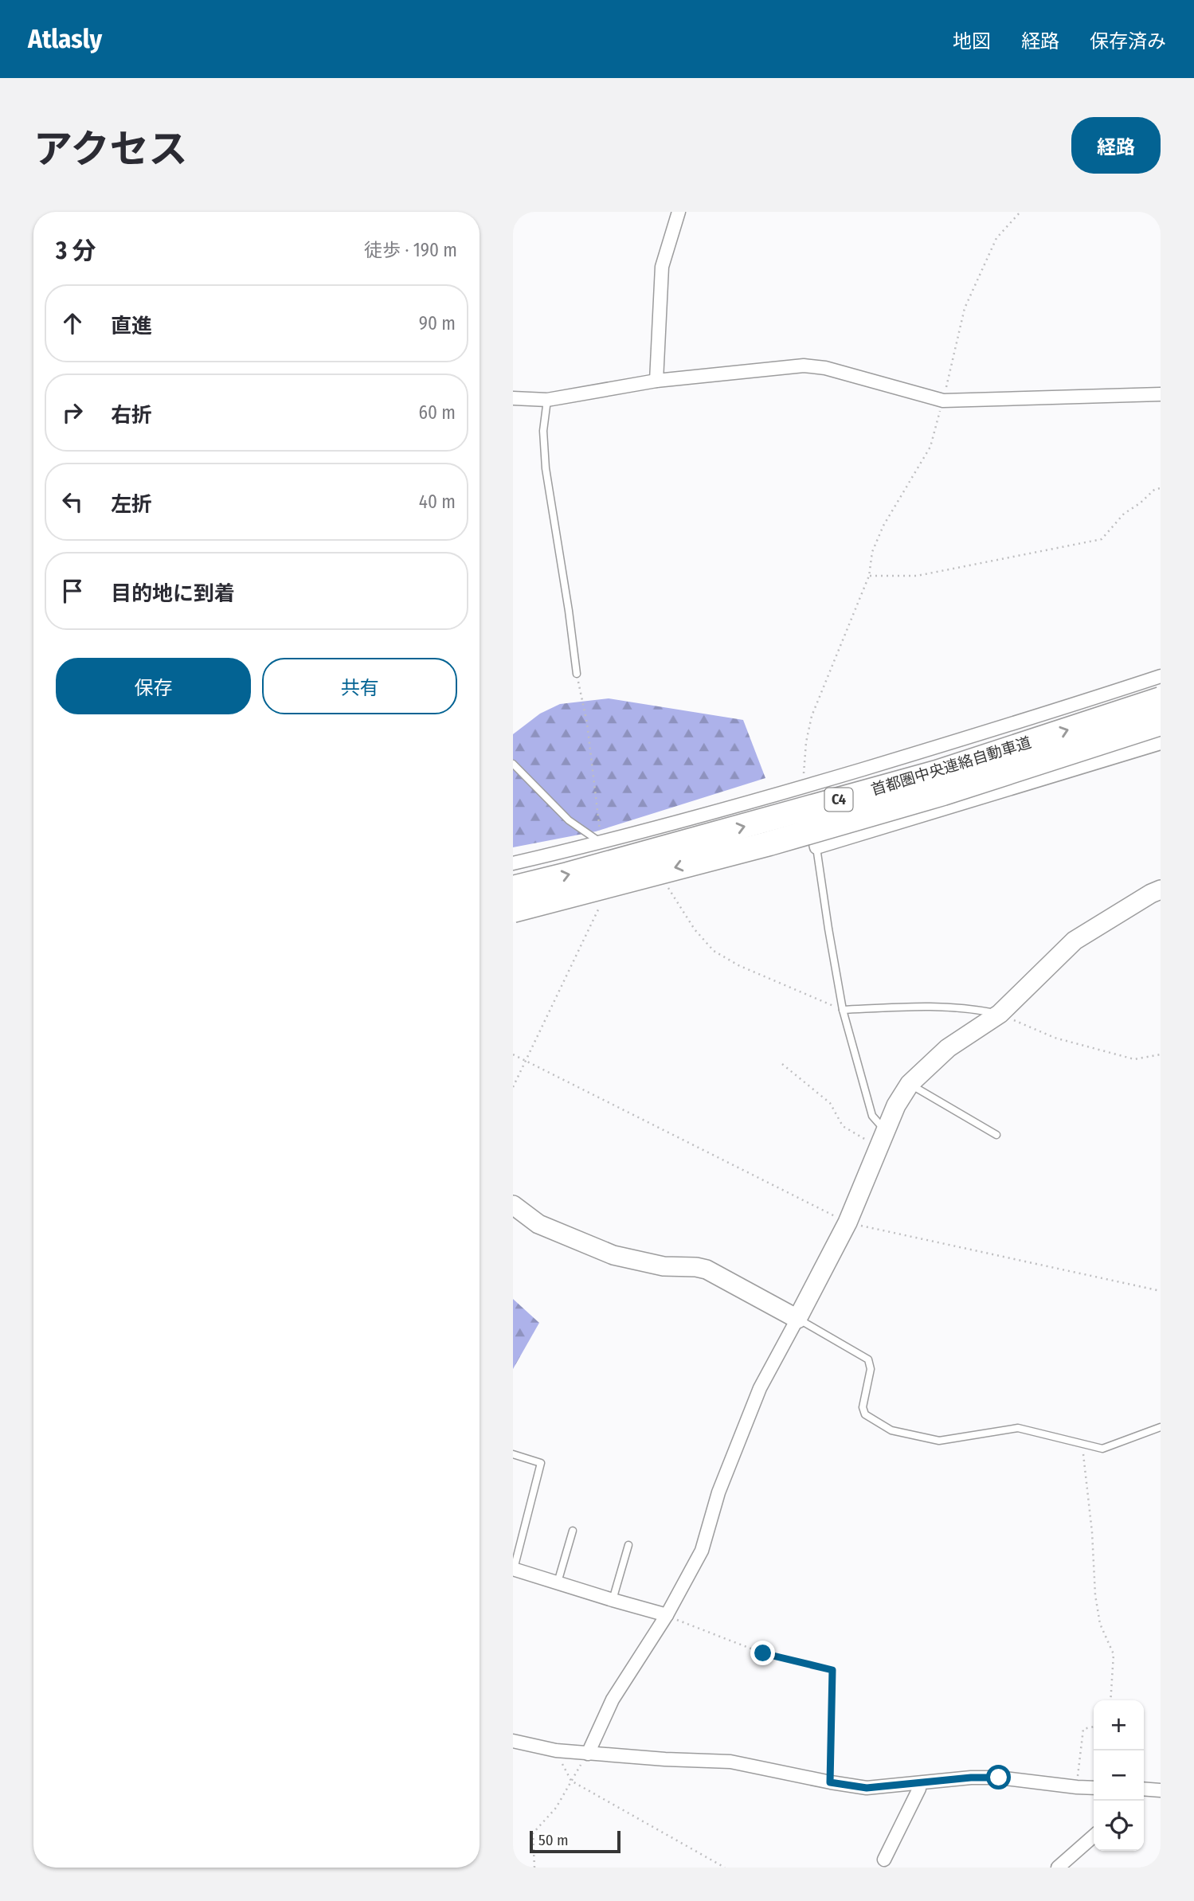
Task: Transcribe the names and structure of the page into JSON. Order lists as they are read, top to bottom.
{
  "streets": {
    "highway": ["首都圏中央連絡自動車道", "C4"]
  },
  "scale_bar": "50 m",
  "page": {
    "header": "Atlasly",
    "nav": ["地図", "経路", "保存済み"],
    "title": "アクセス",
    "buttons": [
      "経路",
      ["保存", "共有"]
    ],
    "heading": ["3 分", "徒歩 · 190 m"],
    "list": [
      ["直進", "90 m"],
      ["右折", "60 m"],
      ["左折", "40 m"],
      "目的地に到着"
    ],
    "map_buttons": ["+", "−"],
    "scale": "50 m"
  }
}
